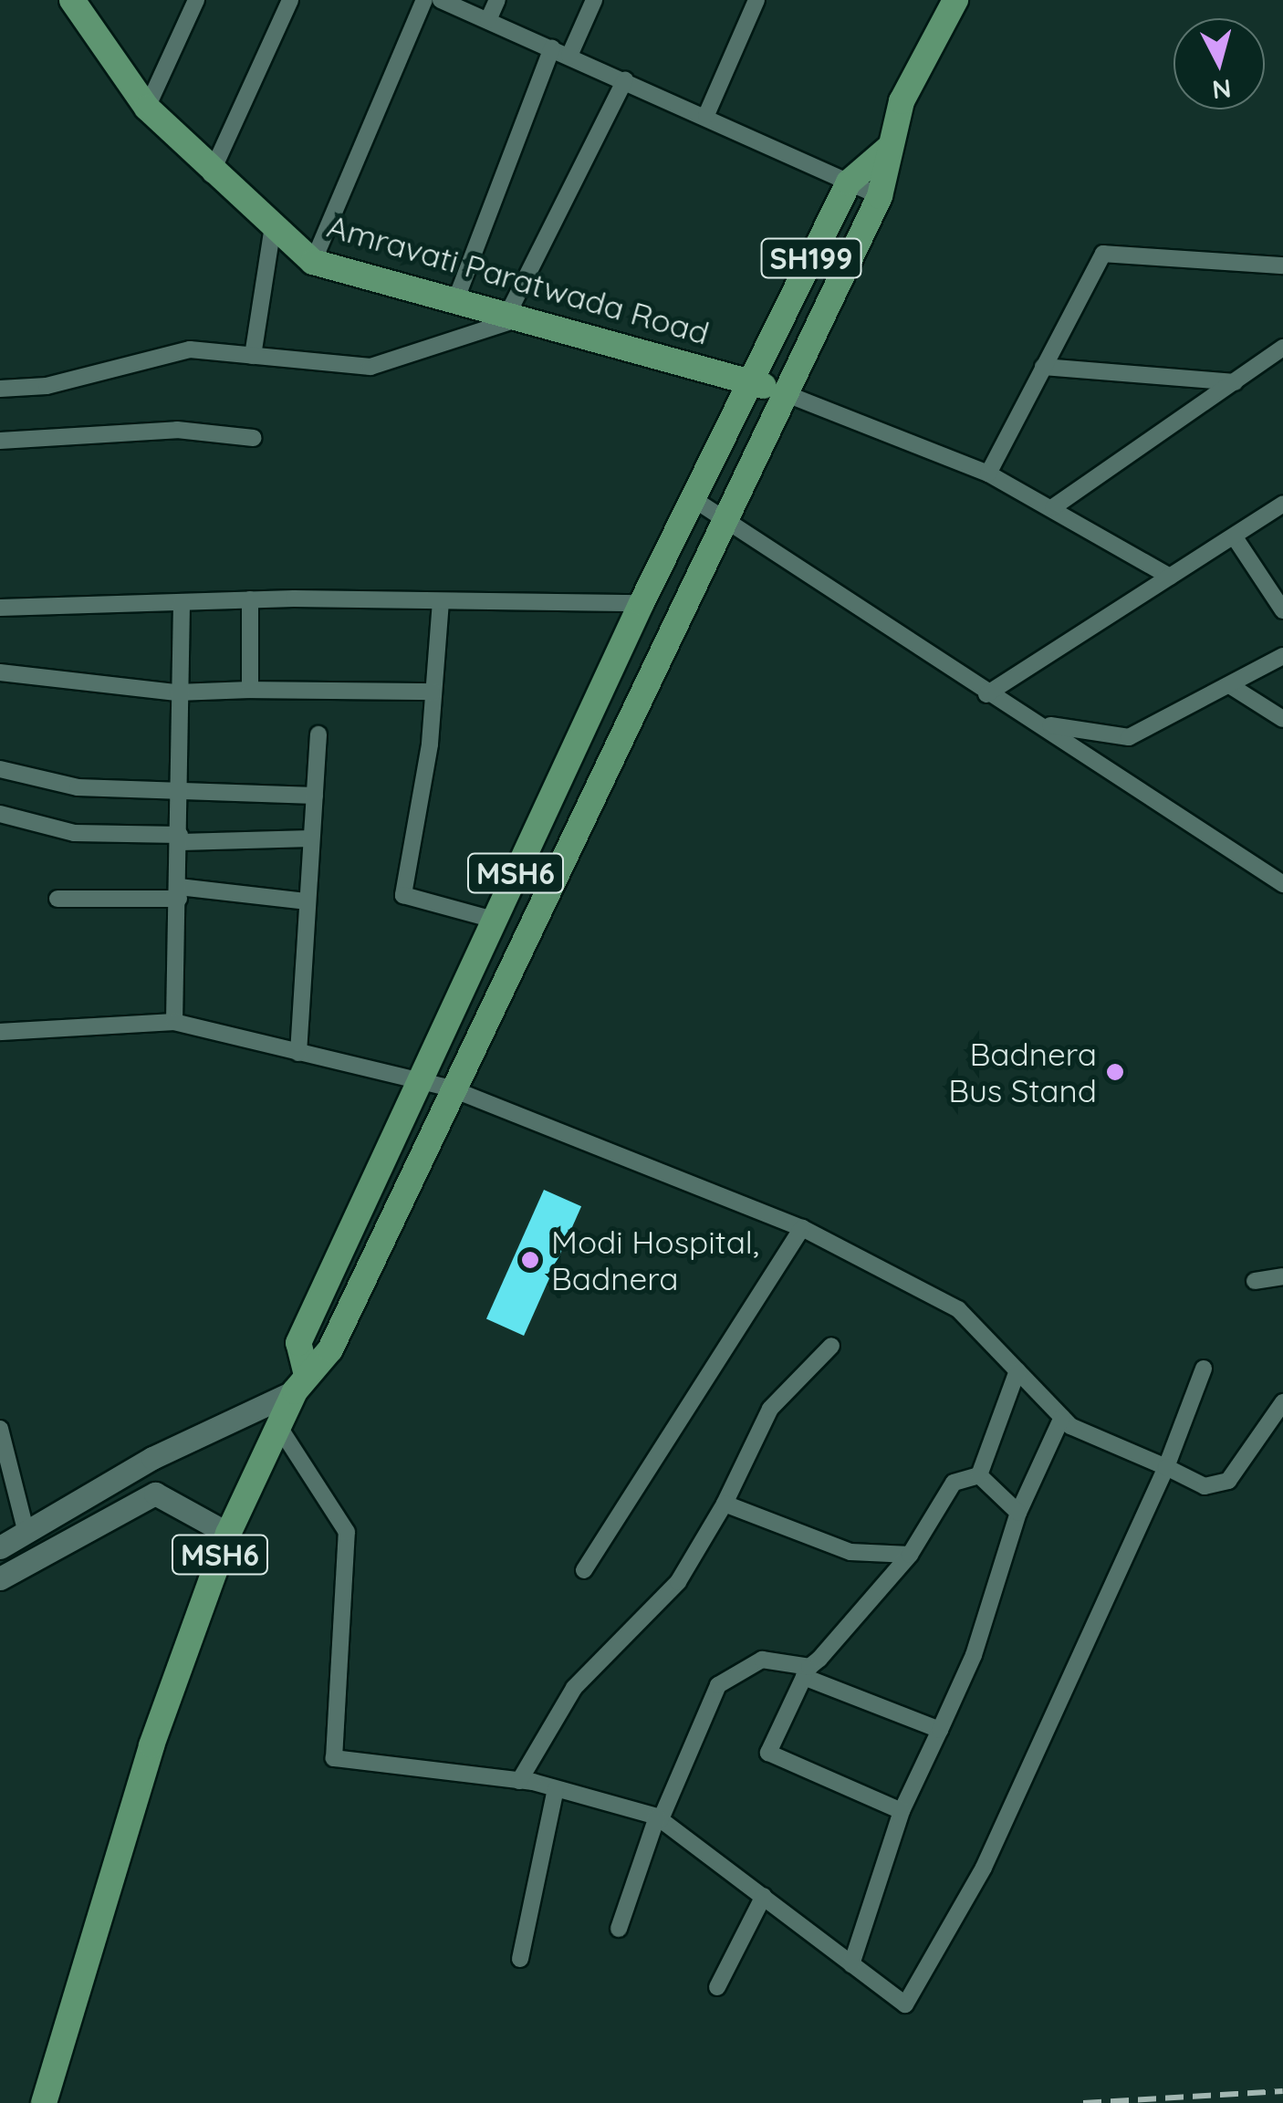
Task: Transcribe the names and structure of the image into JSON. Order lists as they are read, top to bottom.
{
  "streets": {
    "main road": ["SH199", "Amravati Paratwada Road", "MSH6"]
  },
  "crossings": [
    ["SH199", "Amravati Paratwada Road"],
    ["SH199", "MSH6"],
    ["Amravati Paratwada Road", "MSH6"]
  ],
  "places": ["Badnera Bus Stand", "Modi Hospital, Badnera"],
  "north": "bottom"
}
